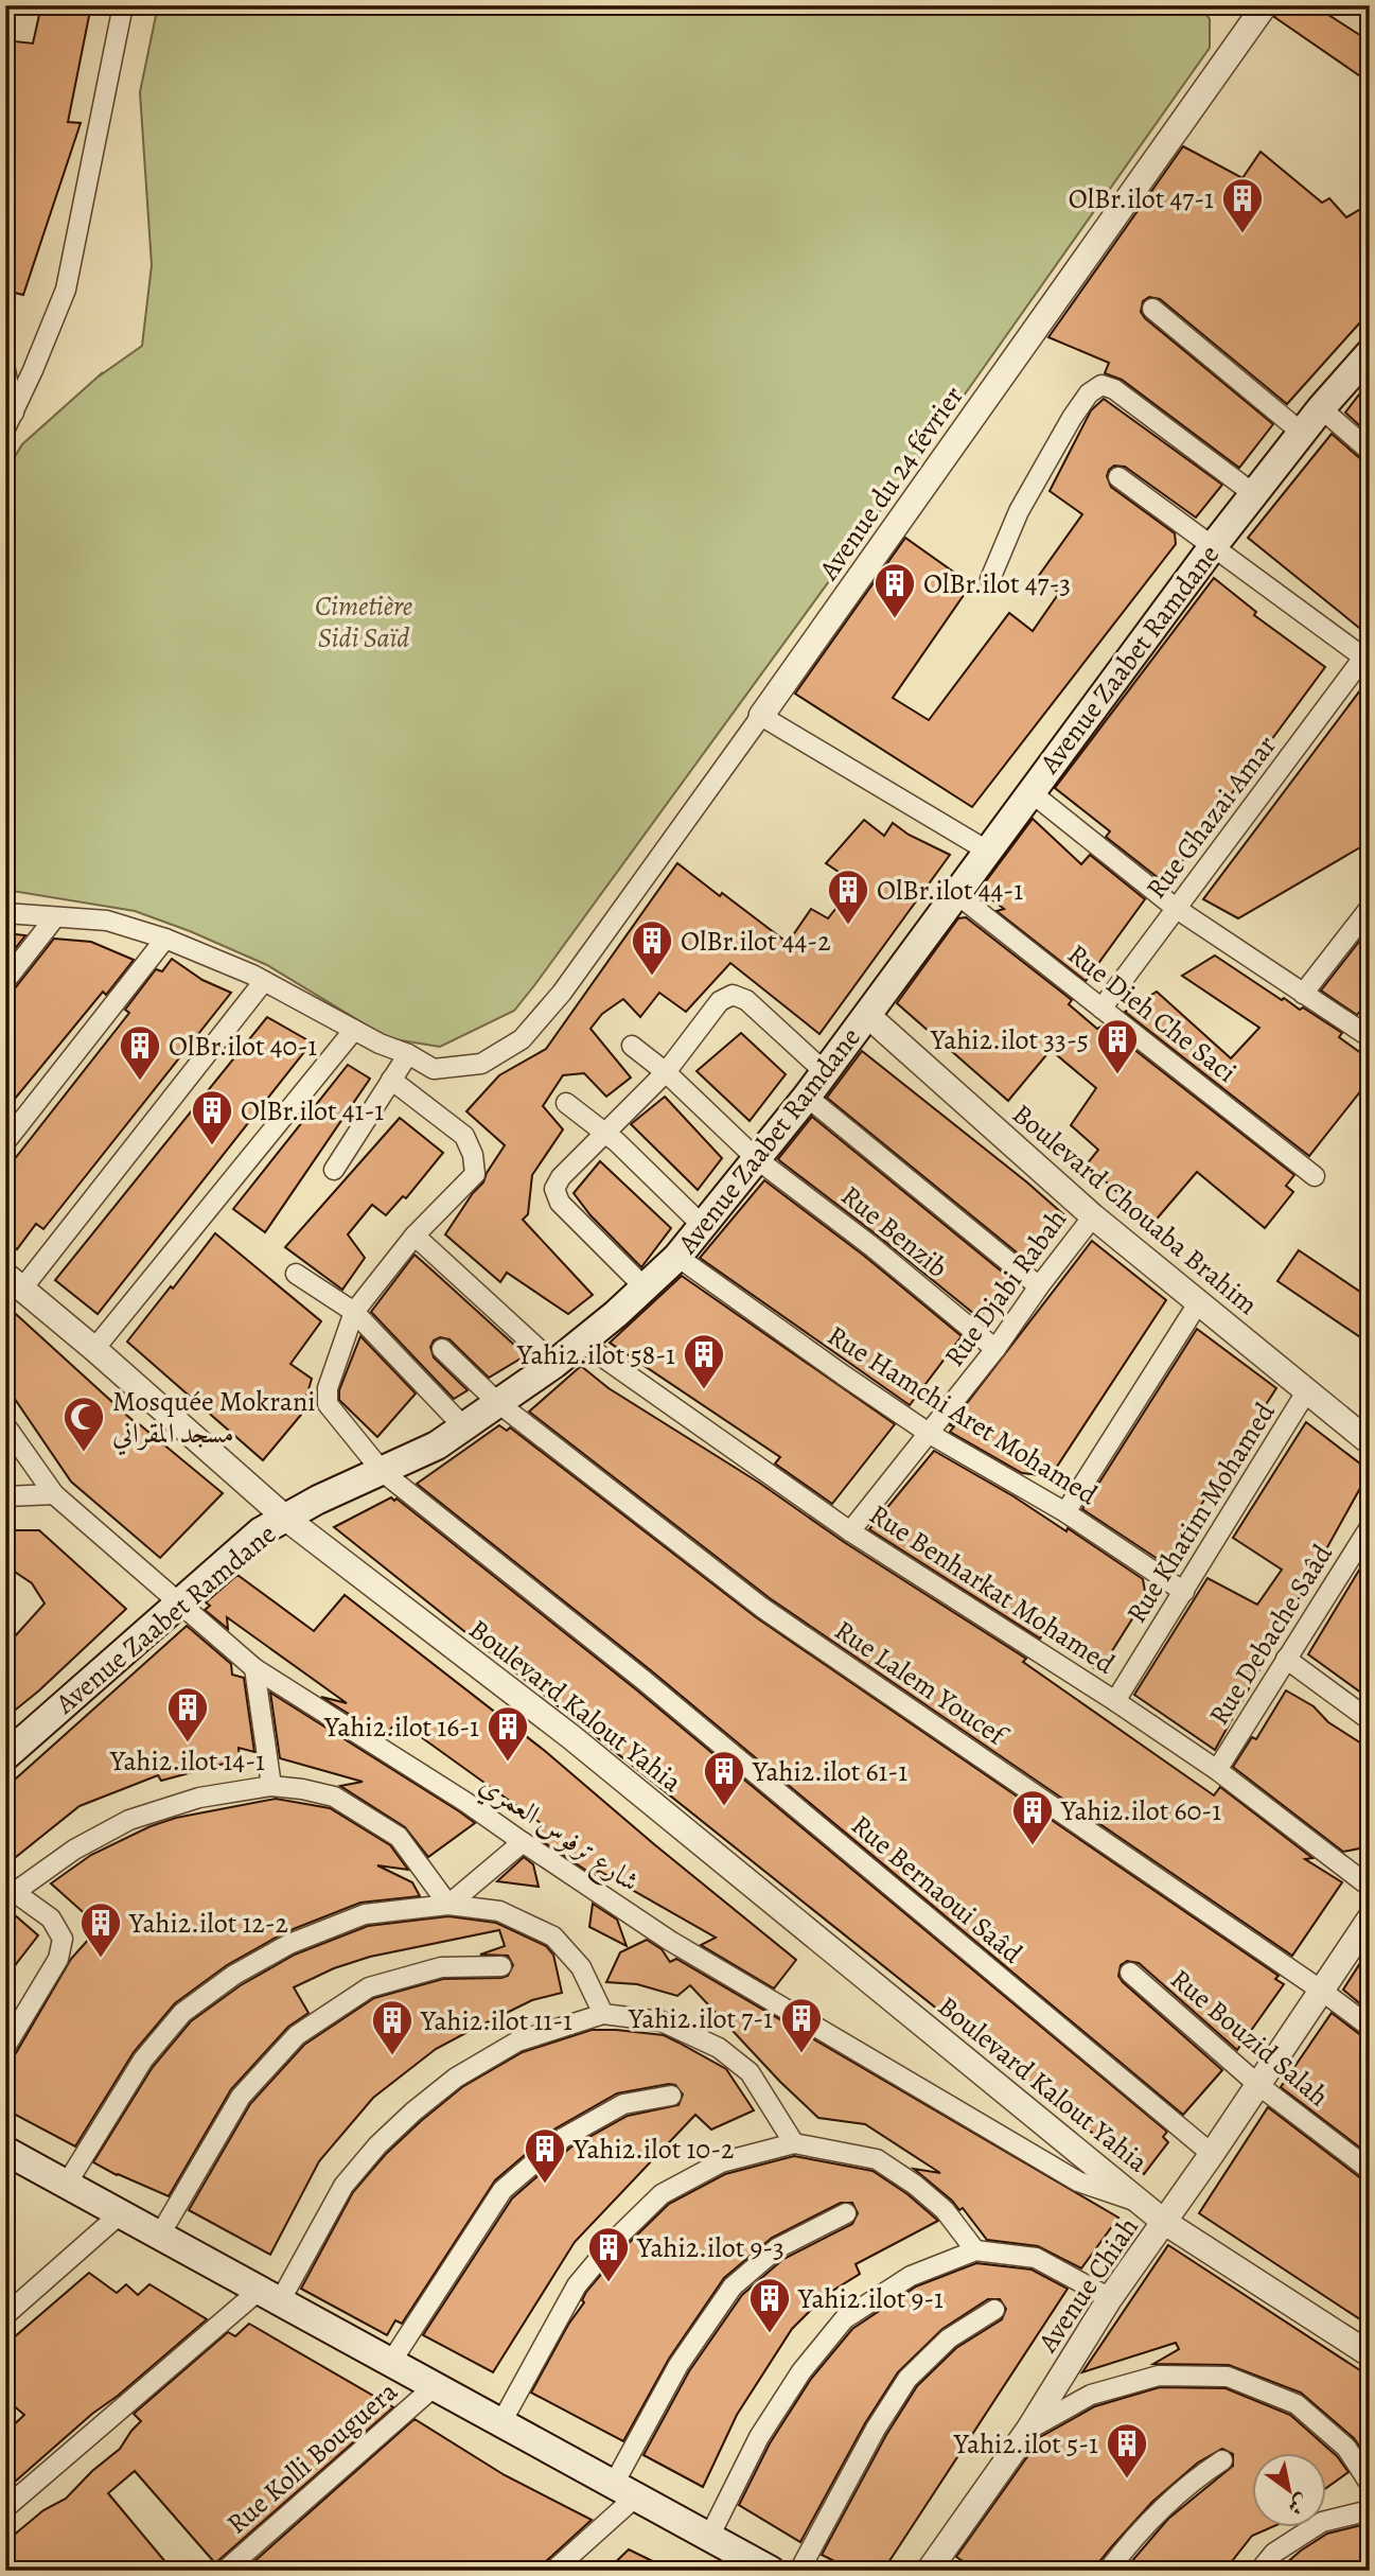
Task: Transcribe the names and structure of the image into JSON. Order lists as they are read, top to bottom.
{
  "streets": {
    "main road": ["Avenue Zaabet Ramdane"],
    "street": [
      "Avenue du 24 février",
      "Rue Ghazai Amar",
      "Rue Dieh Che Saci",
      "Boulevard Chouaba Brahim",
      "Rue Benzib",
      "Rue Djabi Rabah",
      "Rue Hamchi Aret Mohamed",
      "Rue Khatim Mohamed",
      "Rue Benharkat Mohamed",
      "Rue Debache Saâd",
      "Rue Lalem Youcef",
      "Boulevard Kalout Yahia",
      "شارع ترفوس العمري",
      "Rue Bernaoui Saâd",
      "Rue Bouzid Salah",
      "Avenue Chiah",
      "Rue Kolli Bouguera"
    ]
  },
  "crossings": [
    ["Avenue Zaabet Ramdane", "Rue Dieh Che Saci"],
    ["Avenue Zaabet Ramdane", "Boulevard Chouaba Brahim"],
    ["Avenue Zaabet Ramdane", "Rue Benzib"],
    ["Avenue Zaabet Ramdane", "Rue Hamchi Aret Mohamed"],
    ["Avenue Zaabet Ramdane", "Rue Benharkat Mohamed"],
    ["Avenue Zaabet Ramdane", "Rue Lalem Youcef"],
    ["Avenue Zaabet Ramdane", "Boulevard Kalout Yahia"],
    ["Avenue Zaabet Ramdane", "شارع ترفوس العمري"],
    ["Avenue Zaabet Ramdane", "Rue Bernaoui Saâd"],
    ["Rue Ghazai Amar", "Rue Dieh Che Saci"],
    ["Boulevard Chouaba Brahim", "Rue Djabi Rabah"],
    ["Boulevard Chouaba Brahim", "Rue Khatim Mohamed"],
    ["Rue Benzib", "Rue Djabi Rabah"],
    ["Rue Djabi Rabah", "Rue Hamchi Aret Mohamed"],
    ["Rue Djabi Rabah", "Rue Benharkat Mohamed"],
    ["Rue Hamchi Aret Mohamed", "Rue Khatim Mohamed"],
    ["Rue Khatim Mohamed", "Rue Benharkat Mohamed"],
    ["Rue Benharkat Mohamed", "Rue Debache Saâd"],
    ["Rue Lalem Youcef", "Avenue Chiah"],
    ["Boulevard Kalout Yahia", "شارع ترفوس العمري"],
    ["Boulevard Kalout Yahia", "Avenue Chiah"],
    ["Rue Bernaoui Saâd", "Avenue Chiah"],
    ["Rue Bouzid Salah", "Avenue Chiah"]
  ],
  "parks": ["Cimetière Sidi Saïd"],
  "places": {
    "building": [
      "OlBr.ilot 47-1",
      "OlBr.ilot 47-3",
      "OlBr.ilot 44-1",
      "OlBr.ilot 44-2",
      "Yahi2.ilot 33-5",
      "OlBr.ilot 40-1",
      "OlBr.ilot 41-1",
      "Yahi2.ilot 58-1",
      "Yahi2.ilot 14-1",
      "Yahi2.ilot 16-1",
      "Yahi2.ilot 61-1",
      "Yahi2.ilot 60-1",
      "Yahi2.ilot 12-2",
      "Yahi2.ilot 7-1",
      "Yahi2.ilot 11-1",
      "Yahi2.ilot 10-2",
      "Yahi2.ilot 9-3",
      "Yahi2.ilot 9-1",
      "Yahi2.ilot 5-1"
    ],
    "mosque": ["Mosquée Mokrani مسجد المقراني"]
  },
  "north": "bottom right"
}
